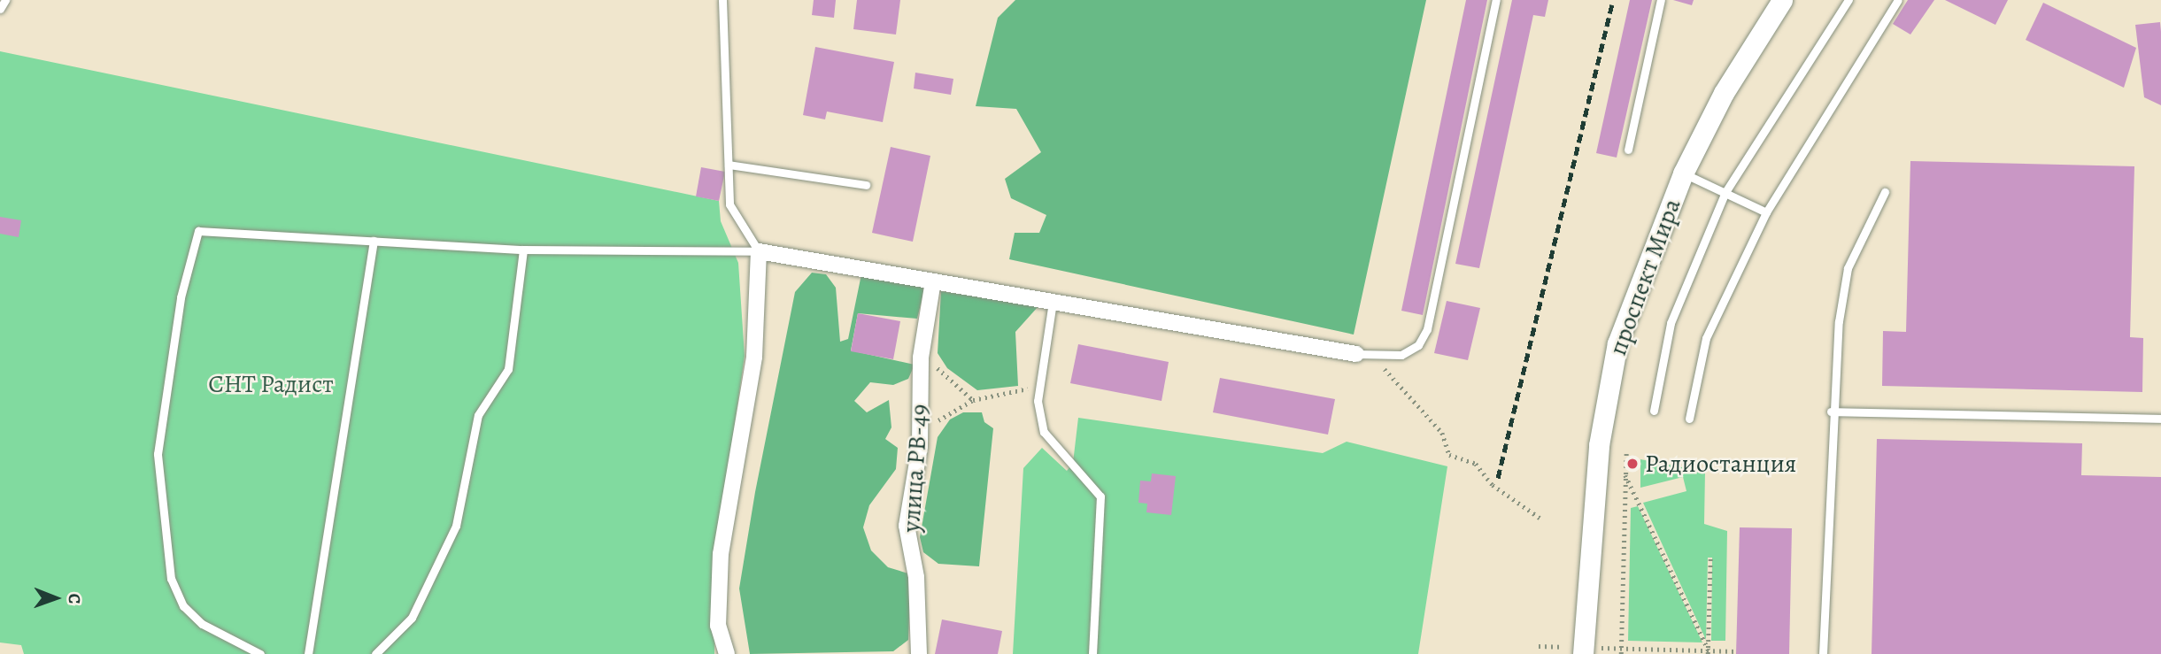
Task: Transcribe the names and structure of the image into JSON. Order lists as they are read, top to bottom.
{
  "streets": {
    "street": ["проспект Мира", "улица РВ-49"]
  },
  "parks": ["СНТ Радист"],
  "places": ["Радиостанция"],
  "north": "right"
}
